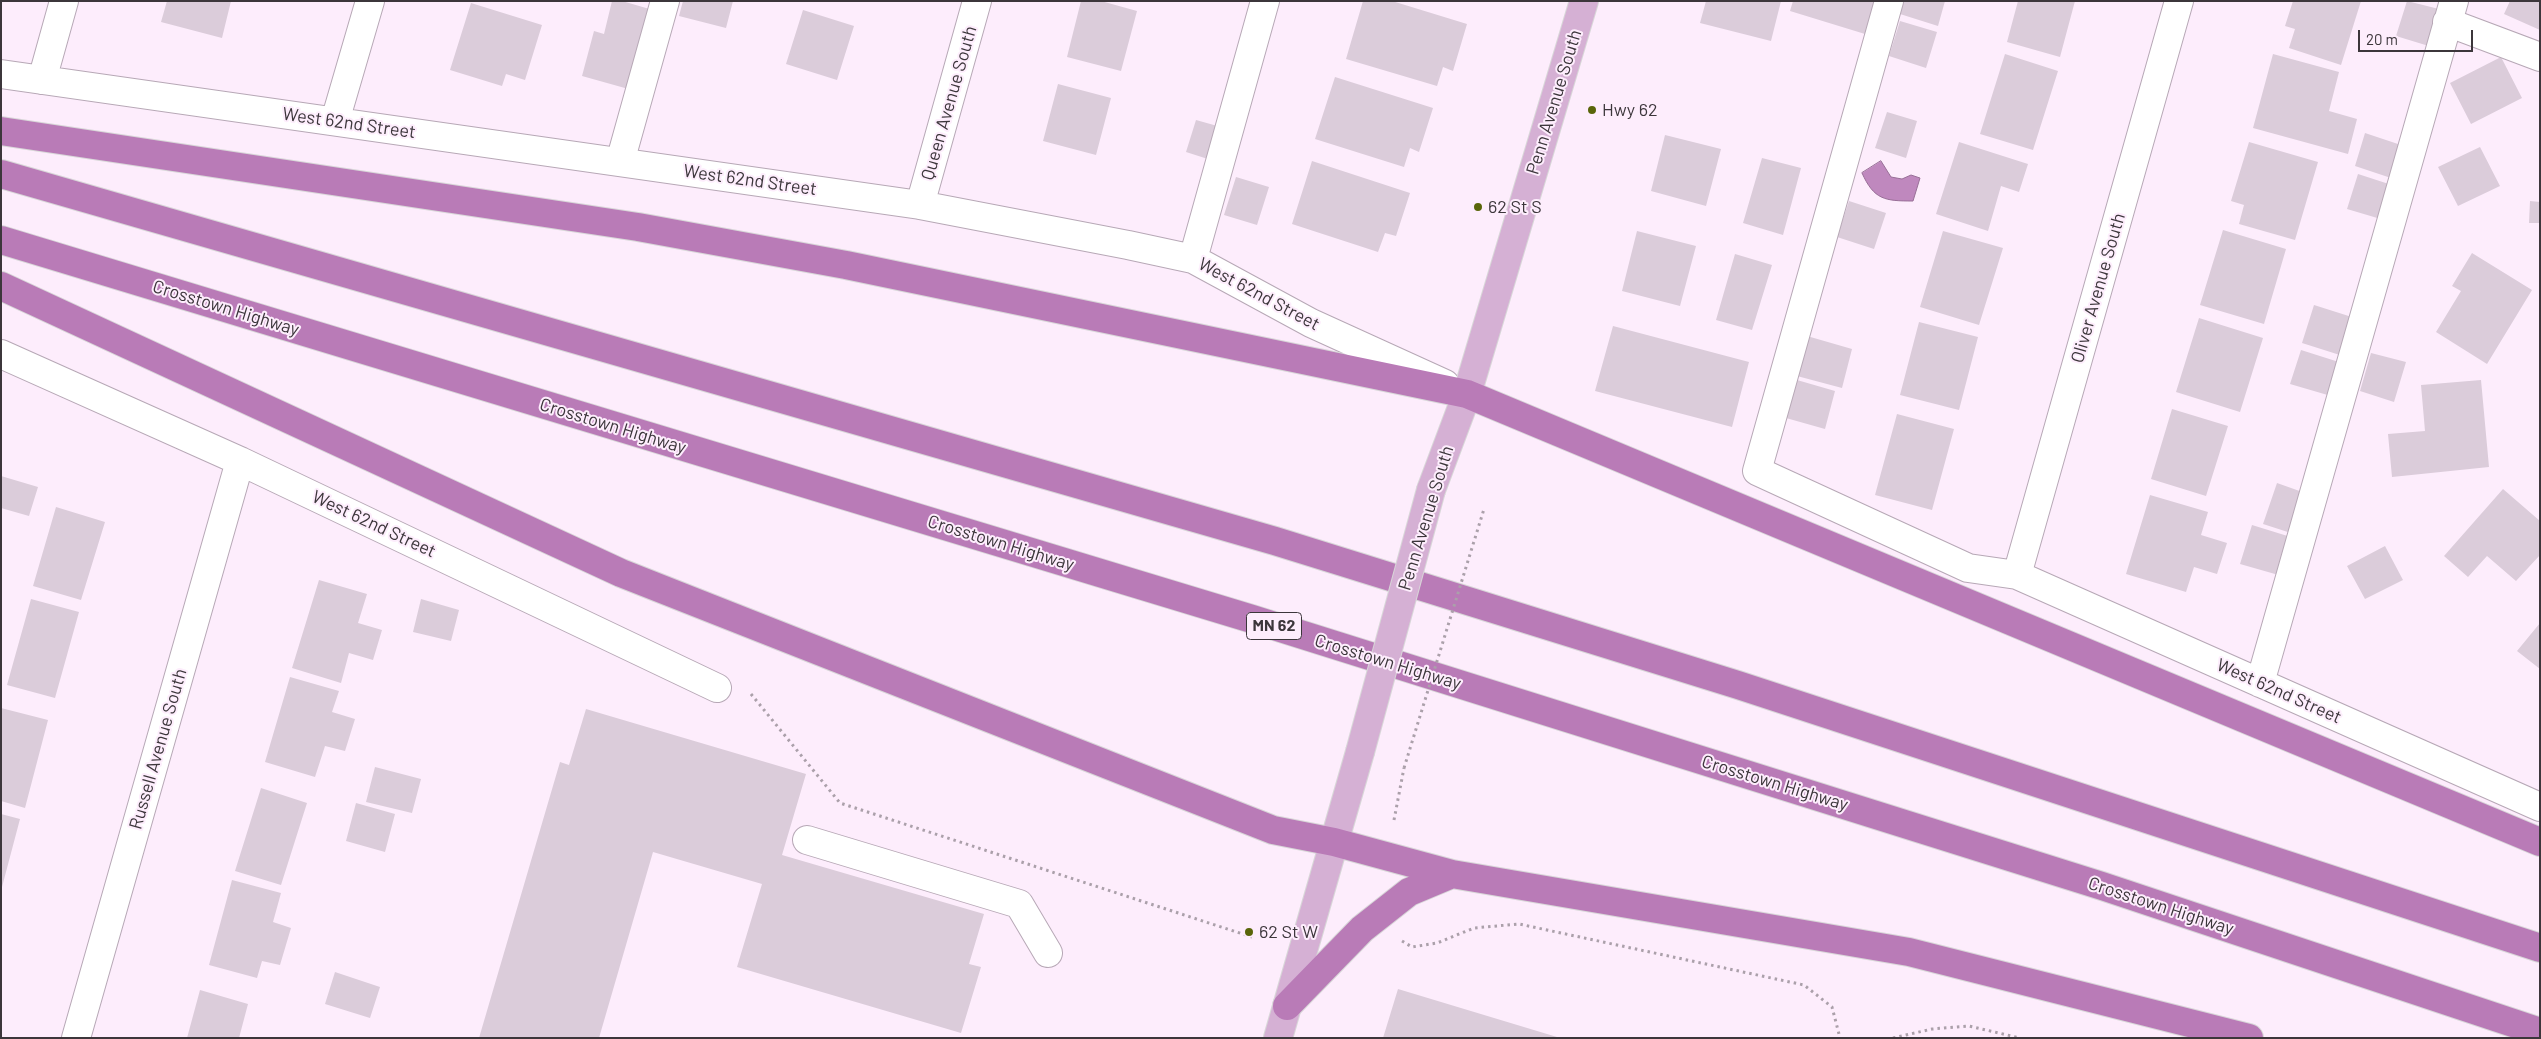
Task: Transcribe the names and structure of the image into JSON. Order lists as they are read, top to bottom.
{
  "streets": {
    "highway": ["Crosstown Highway", "MN 62"],
    "main road": ["Penn Avenue South"],
    "street": [
      "Queen Avenue South",
      "West 62nd Street",
      "Oliver Avenue South",
      "Russell Avenue South"
    ]
  },
  "crossings": [
    ["Penn Avenue South", "West 62nd Street"],
    ["Queen Avenue South", "West 62nd Street"],
    ["West 62nd Street", "Oliver Avenue South"],
    ["West 62nd Street", "Russell Avenue South"]
  ],
  "places": ["Hwy 62", "62 St S", "62 St W"],
  "scale_bar": "20 m"
}
